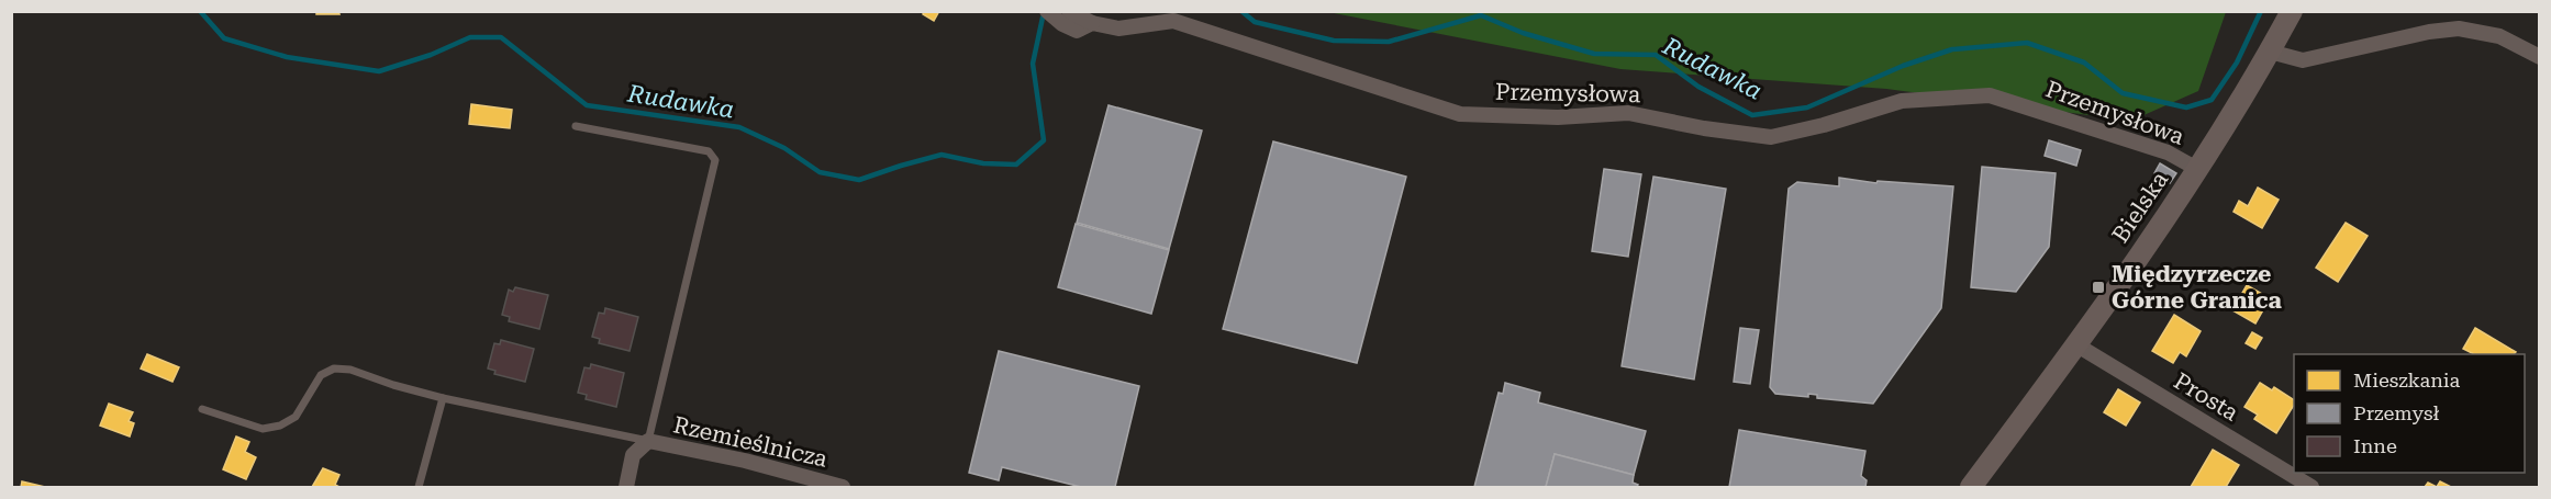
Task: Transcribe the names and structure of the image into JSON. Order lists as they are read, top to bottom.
{
  "streets": {
    "street": [
      "Przemysłowa",
      "Bielska",
      "Prosta",
      "Rzemieślnicza"
    ]
  },
  "crossings": [
    ["Przemysłowa", "Bielska"],
    ["Bielska", "Prosta"]
  ],
  "water": ["Rudawka"],
  "places": {
    "transit": ["Międzyrzecze Górne Granica"]
  },
  "legend": ["Mieszkania", "Przemysł", "Inne"]
}
